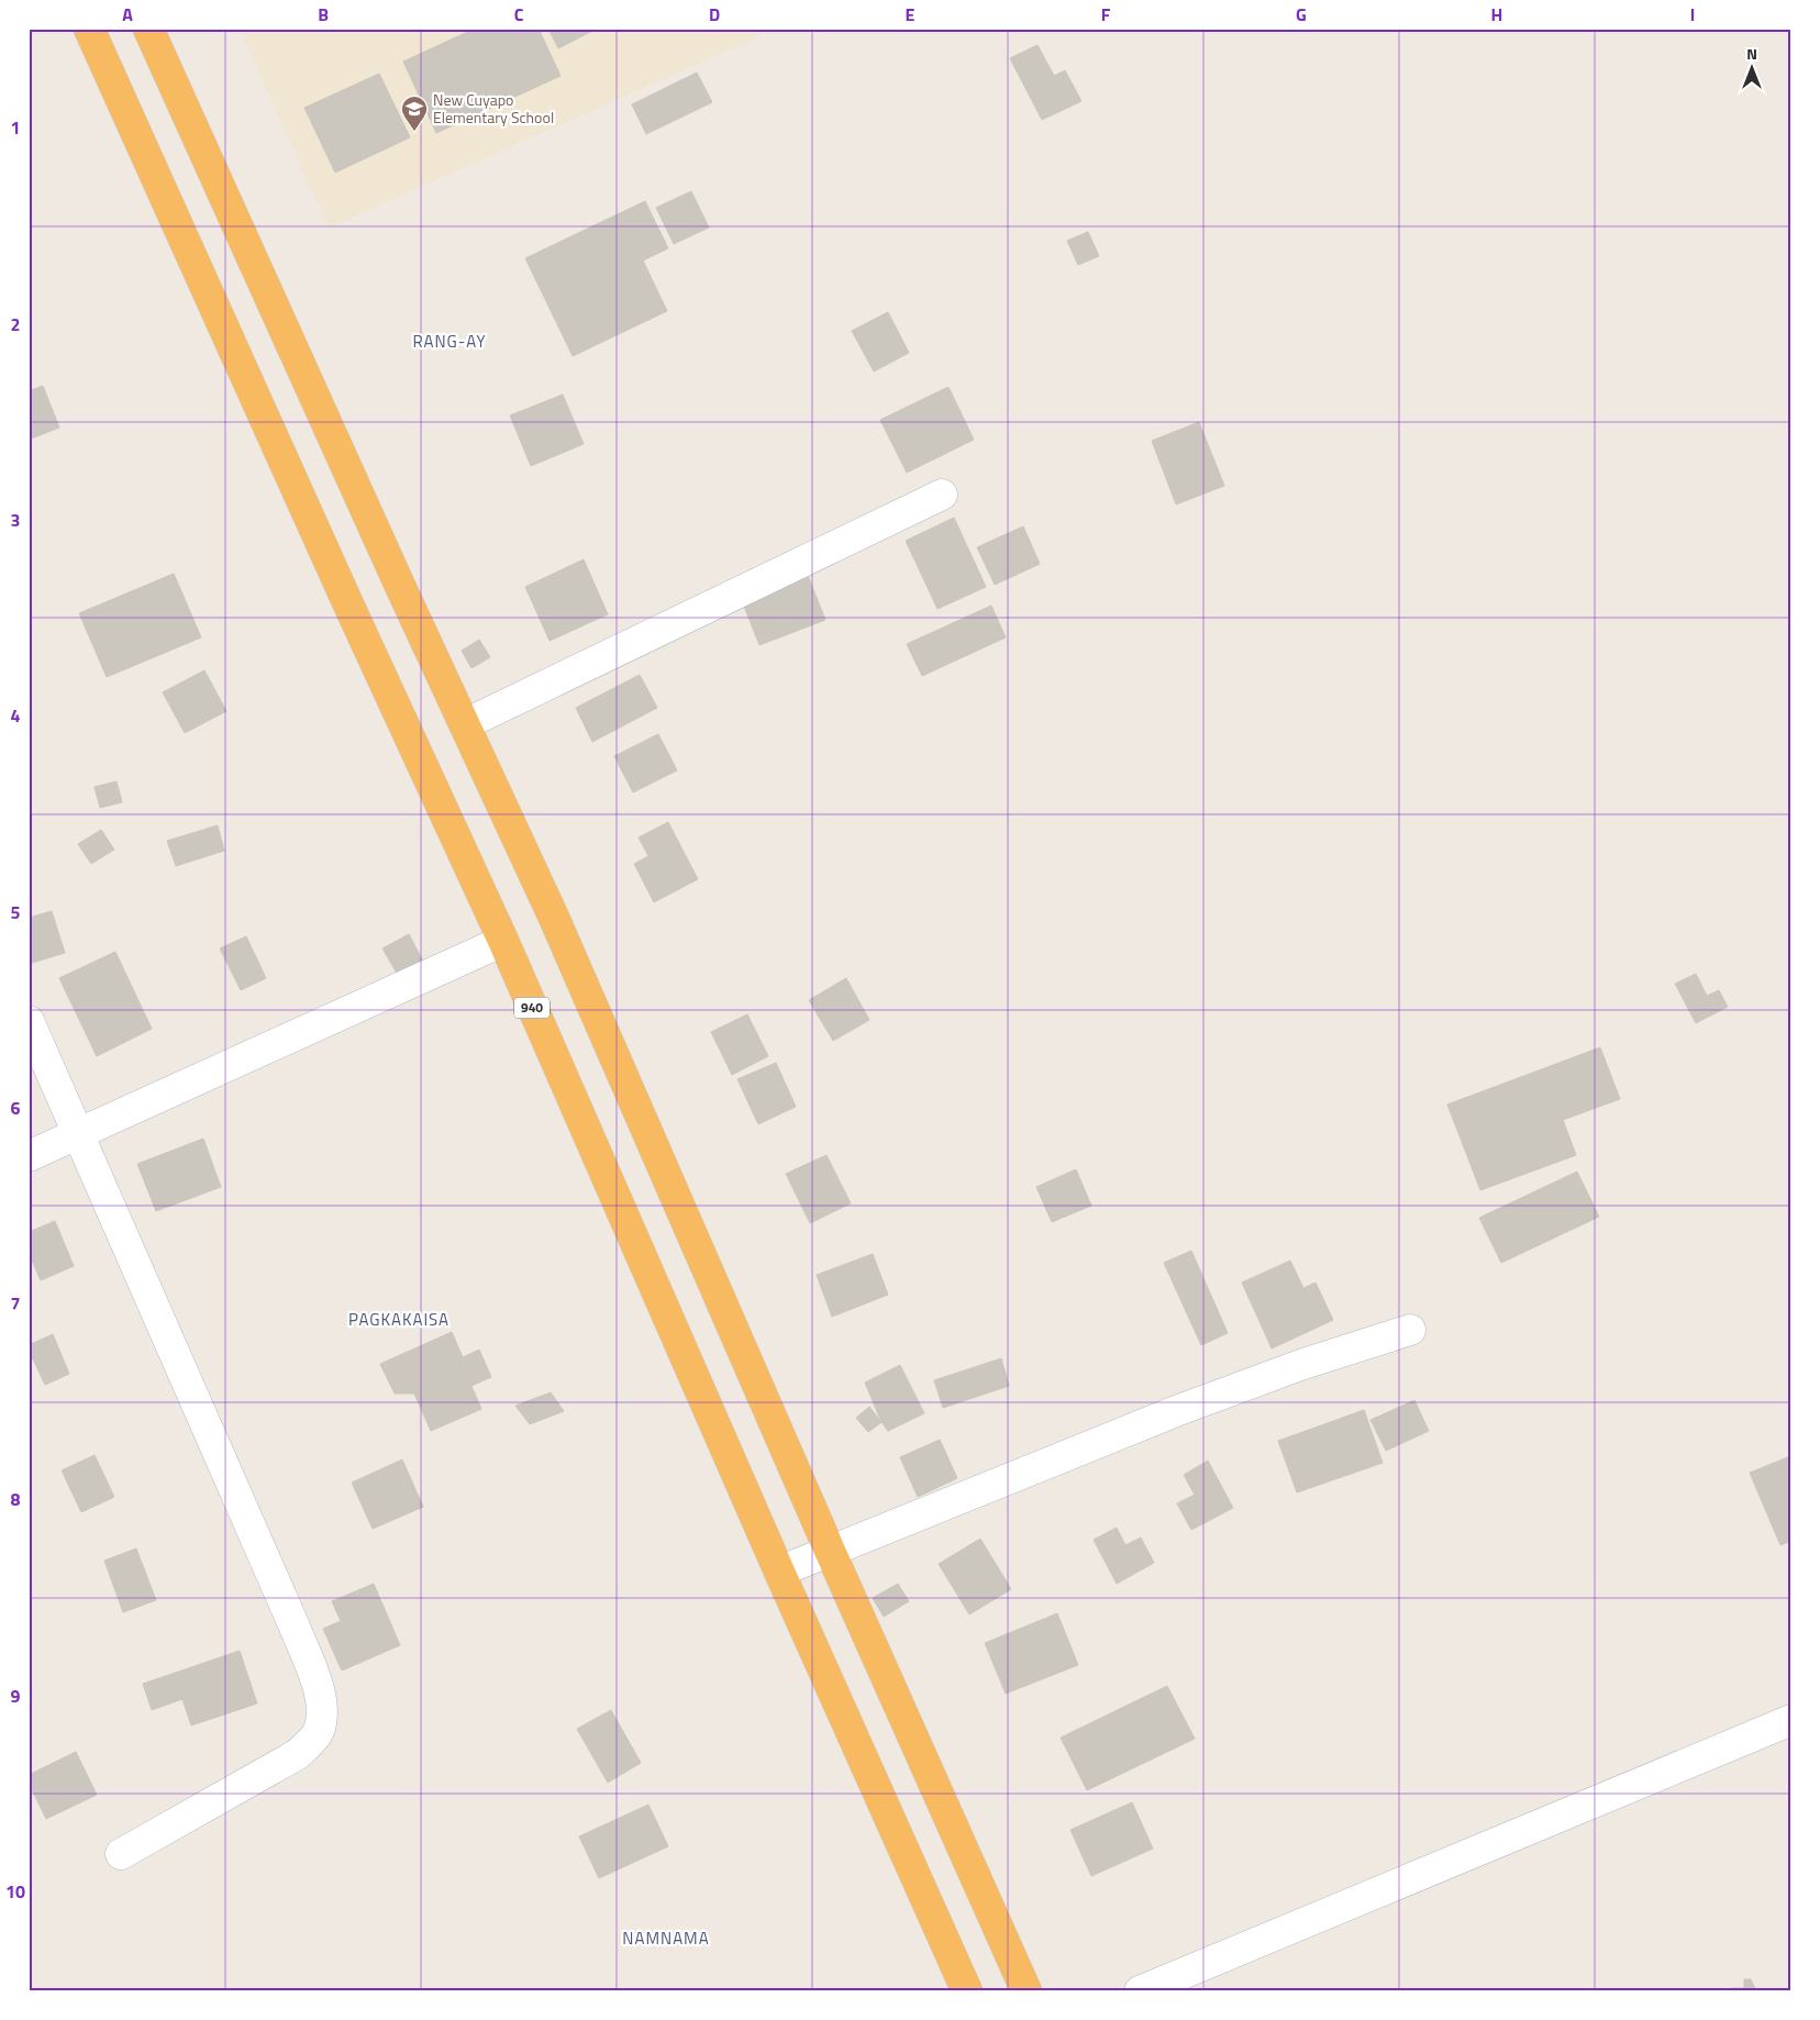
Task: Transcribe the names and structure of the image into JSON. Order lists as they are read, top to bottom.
{
  "streets": {
    "highway": ["940"]
  },
  "districts": ["RANG-AY", "PAGKAKAISA", "NAMNAMA"],
  "places": {
    "school or university": ["New Cuyapo Elementary School"]
  },
  "north": "top",
  "grid": {
    "columns": [
      "A",
      "B",
      "C",
      "D",
      "E",
      "F",
      "G",
      "H",
      "I"
    ],
    "rows": [
      "1",
      "2",
      "3",
      "4",
      "5",
      "6",
      "7",
      "8",
      "9",
      "10"
    ]
  }
}
